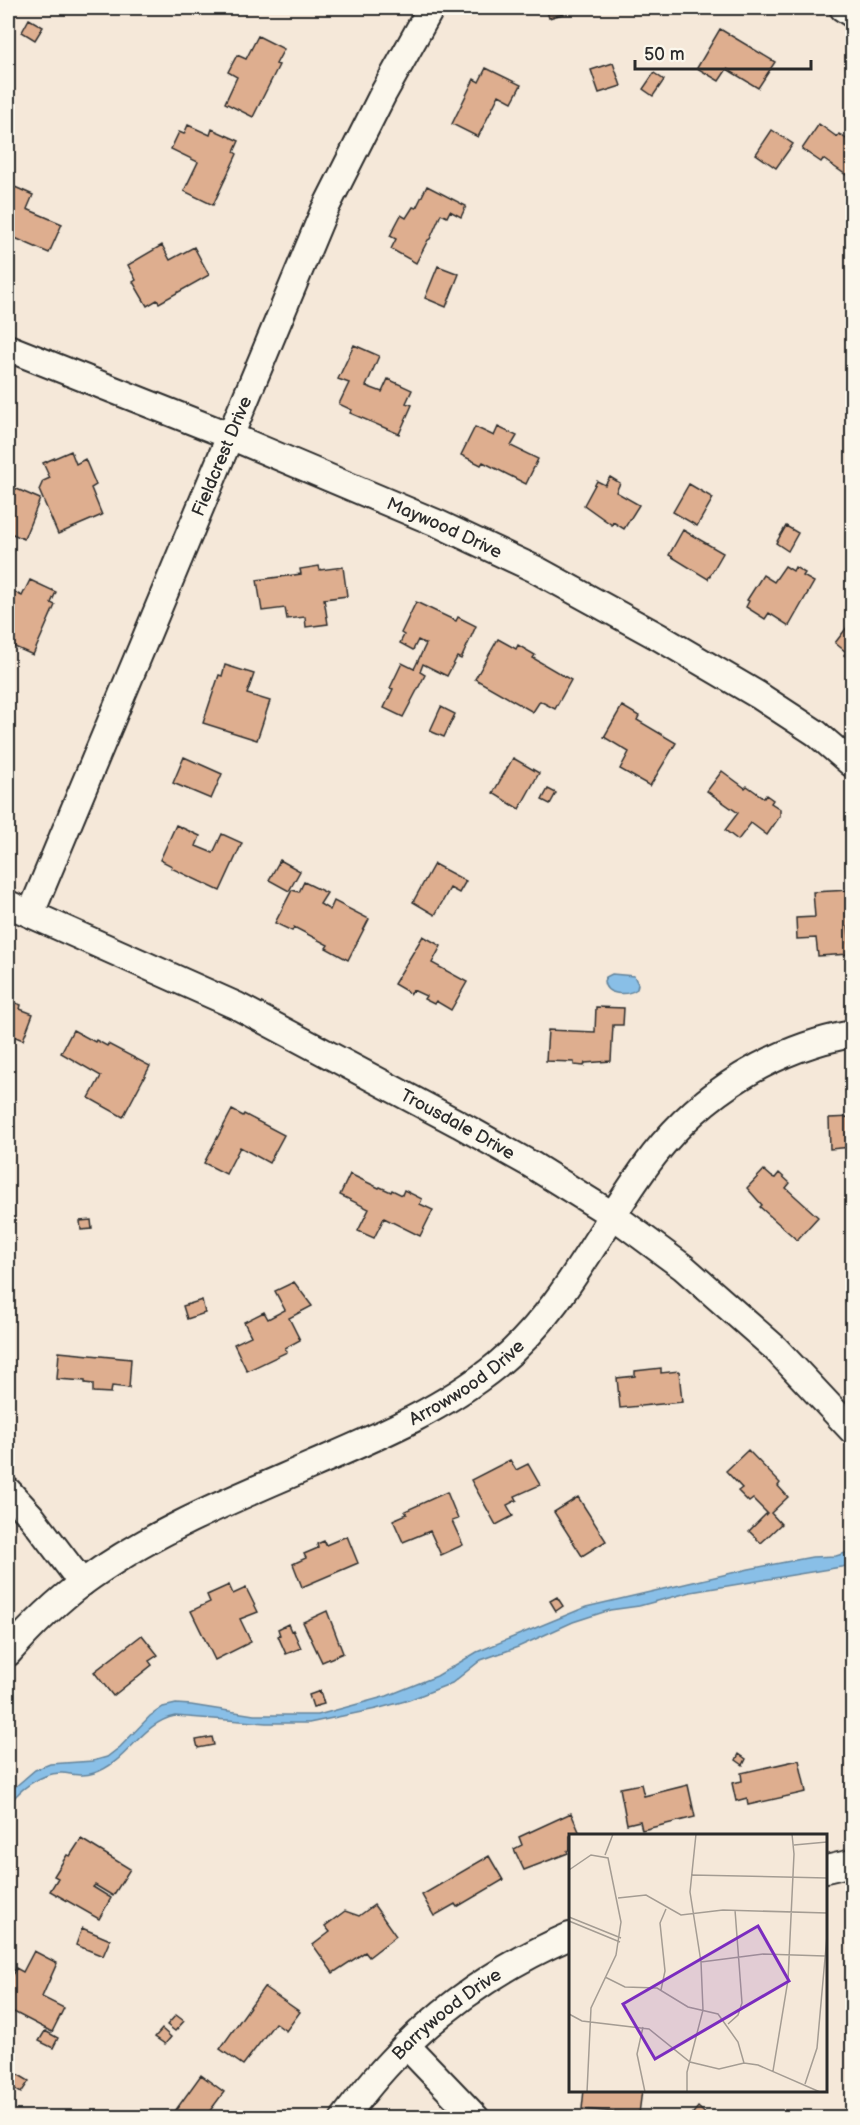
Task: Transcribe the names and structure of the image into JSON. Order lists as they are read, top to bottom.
{
  "streets": {
    "street": [
      "Fieldcrest Drive",
      "Maywood Drive",
      "Trousdale Drive",
      "Arrowwood Drive",
      "Barrywood Drive"
    ]
  },
  "crossings": [
    ["Fieldcrest Drive", "Maywood Drive"],
    ["Fieldcrest Drive", "Trousdale Drive"],
    ["Trousdale Drive", "Arrowwood Drive"]
  ],
  "scale_bar": "50 m"
}
